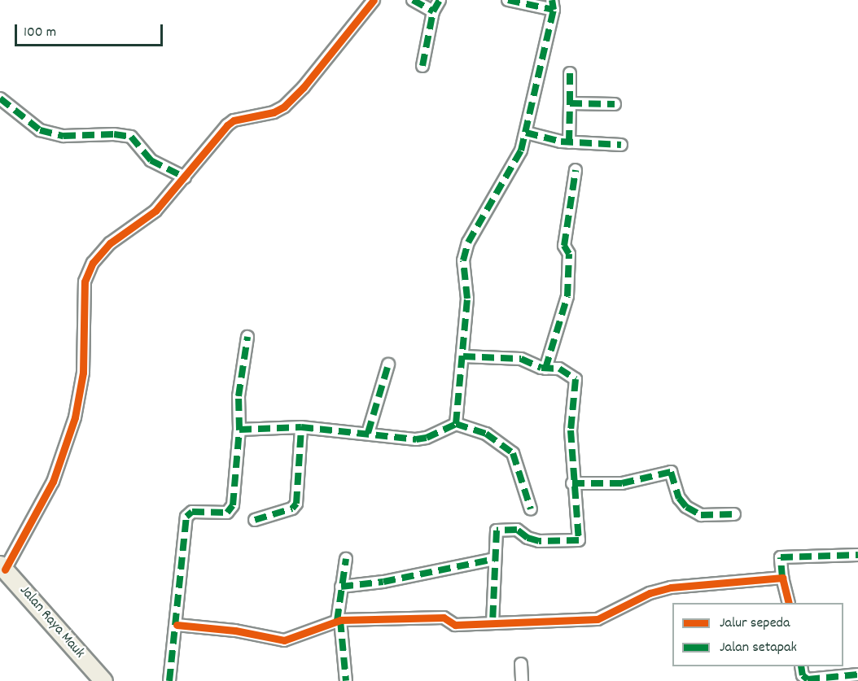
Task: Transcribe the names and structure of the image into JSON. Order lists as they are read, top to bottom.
{
  "streets": {
    "main road": ["Jalan Raya Mauk"]
  },
  "legend": ["Jalur sepeda", "Jalan setapak"],
  "scale_bar": "100 m"
}
